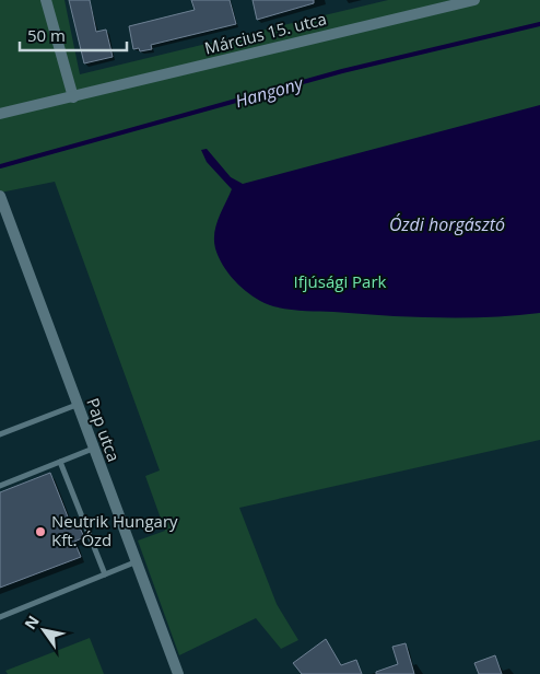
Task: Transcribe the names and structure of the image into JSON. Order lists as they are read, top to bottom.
{
  "streets": {
    "street": ["Március 15. utca", "Pap utca"]
  },
  "water": ["Hangony", "Ózdi horgásztó"],
  "parks": ["Ifjúsági Park"],
  "places": ["Neutrik Hungary Kft. Ózd"],
  "scale_bar": "50 m",
  "north": "top left"
}
